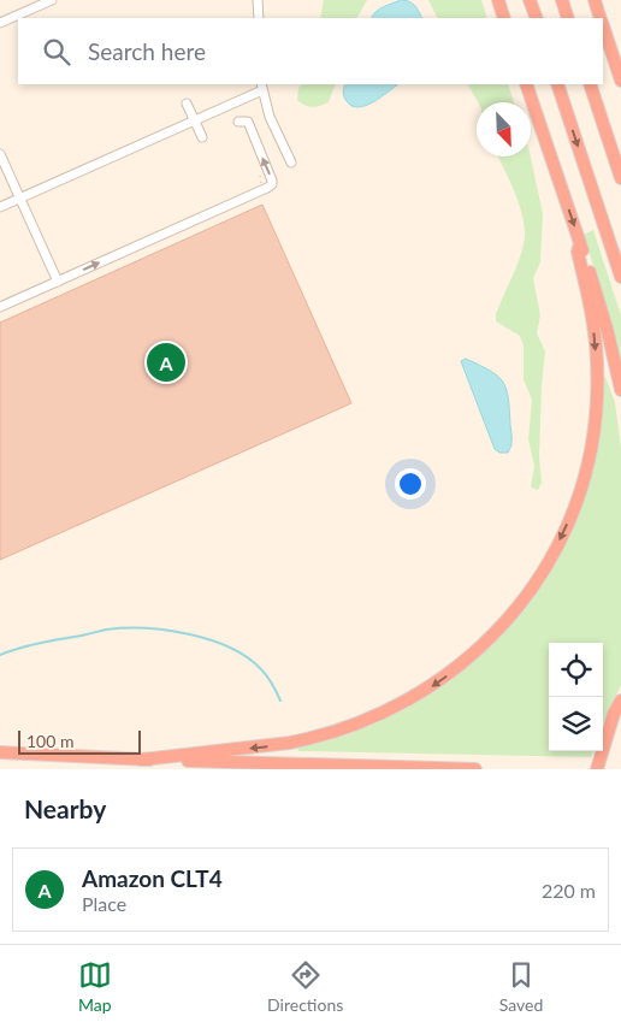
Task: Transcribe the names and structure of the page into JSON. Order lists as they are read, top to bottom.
{
  "scale_bar": "100 m",
  "north": "bottom right",
  "page": {
    "search": "Search here",
    "pins": "A",
    "scale": "100 m",
    "heading": "Nearby",
    "list": [
      {
        "mark": "A",
        "name": "Amazon CLT4",
        "note": "Place",
        "value": "220 m"
      }
    ],
    "nav": ["Map", "Directions", "Saved"]
  }
}
